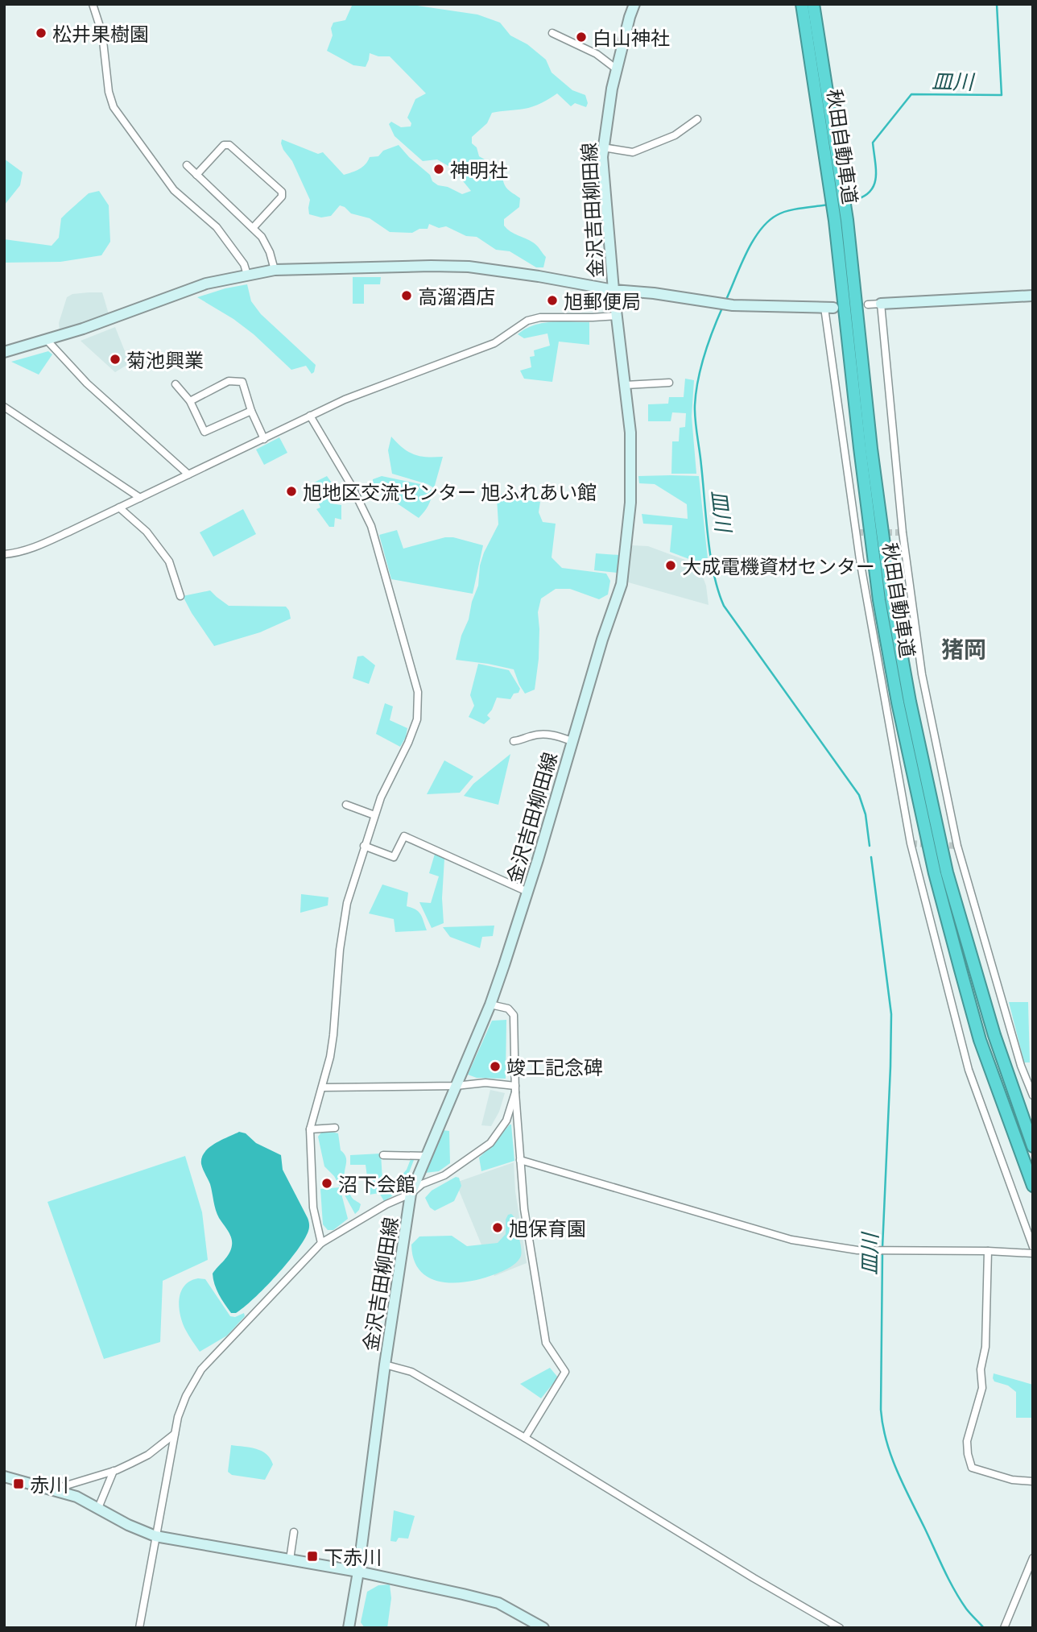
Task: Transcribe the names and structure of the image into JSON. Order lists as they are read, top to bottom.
{
  "streets": {
    "highway": ["秋田自動車道"],
    "main road": ["金沢吉田柳田線"]
  },
  "districts": ["猪岡"],
  "water": ["皿川"],
  "places": {
    "other": [
      "松井果樹園",
      "白山神社",
      "神明社",
      "高溜酒店",
      "旭郵便局",
      "菊池興業",
      "旭地区交流センター 旭ふれあい館",
      "大成電機資材センター",
      "竣工記念碑",
      "沼下会館",
      "旭保育園"
    ],
    "transit": ["赤川", "下赤川"]
  }
}
